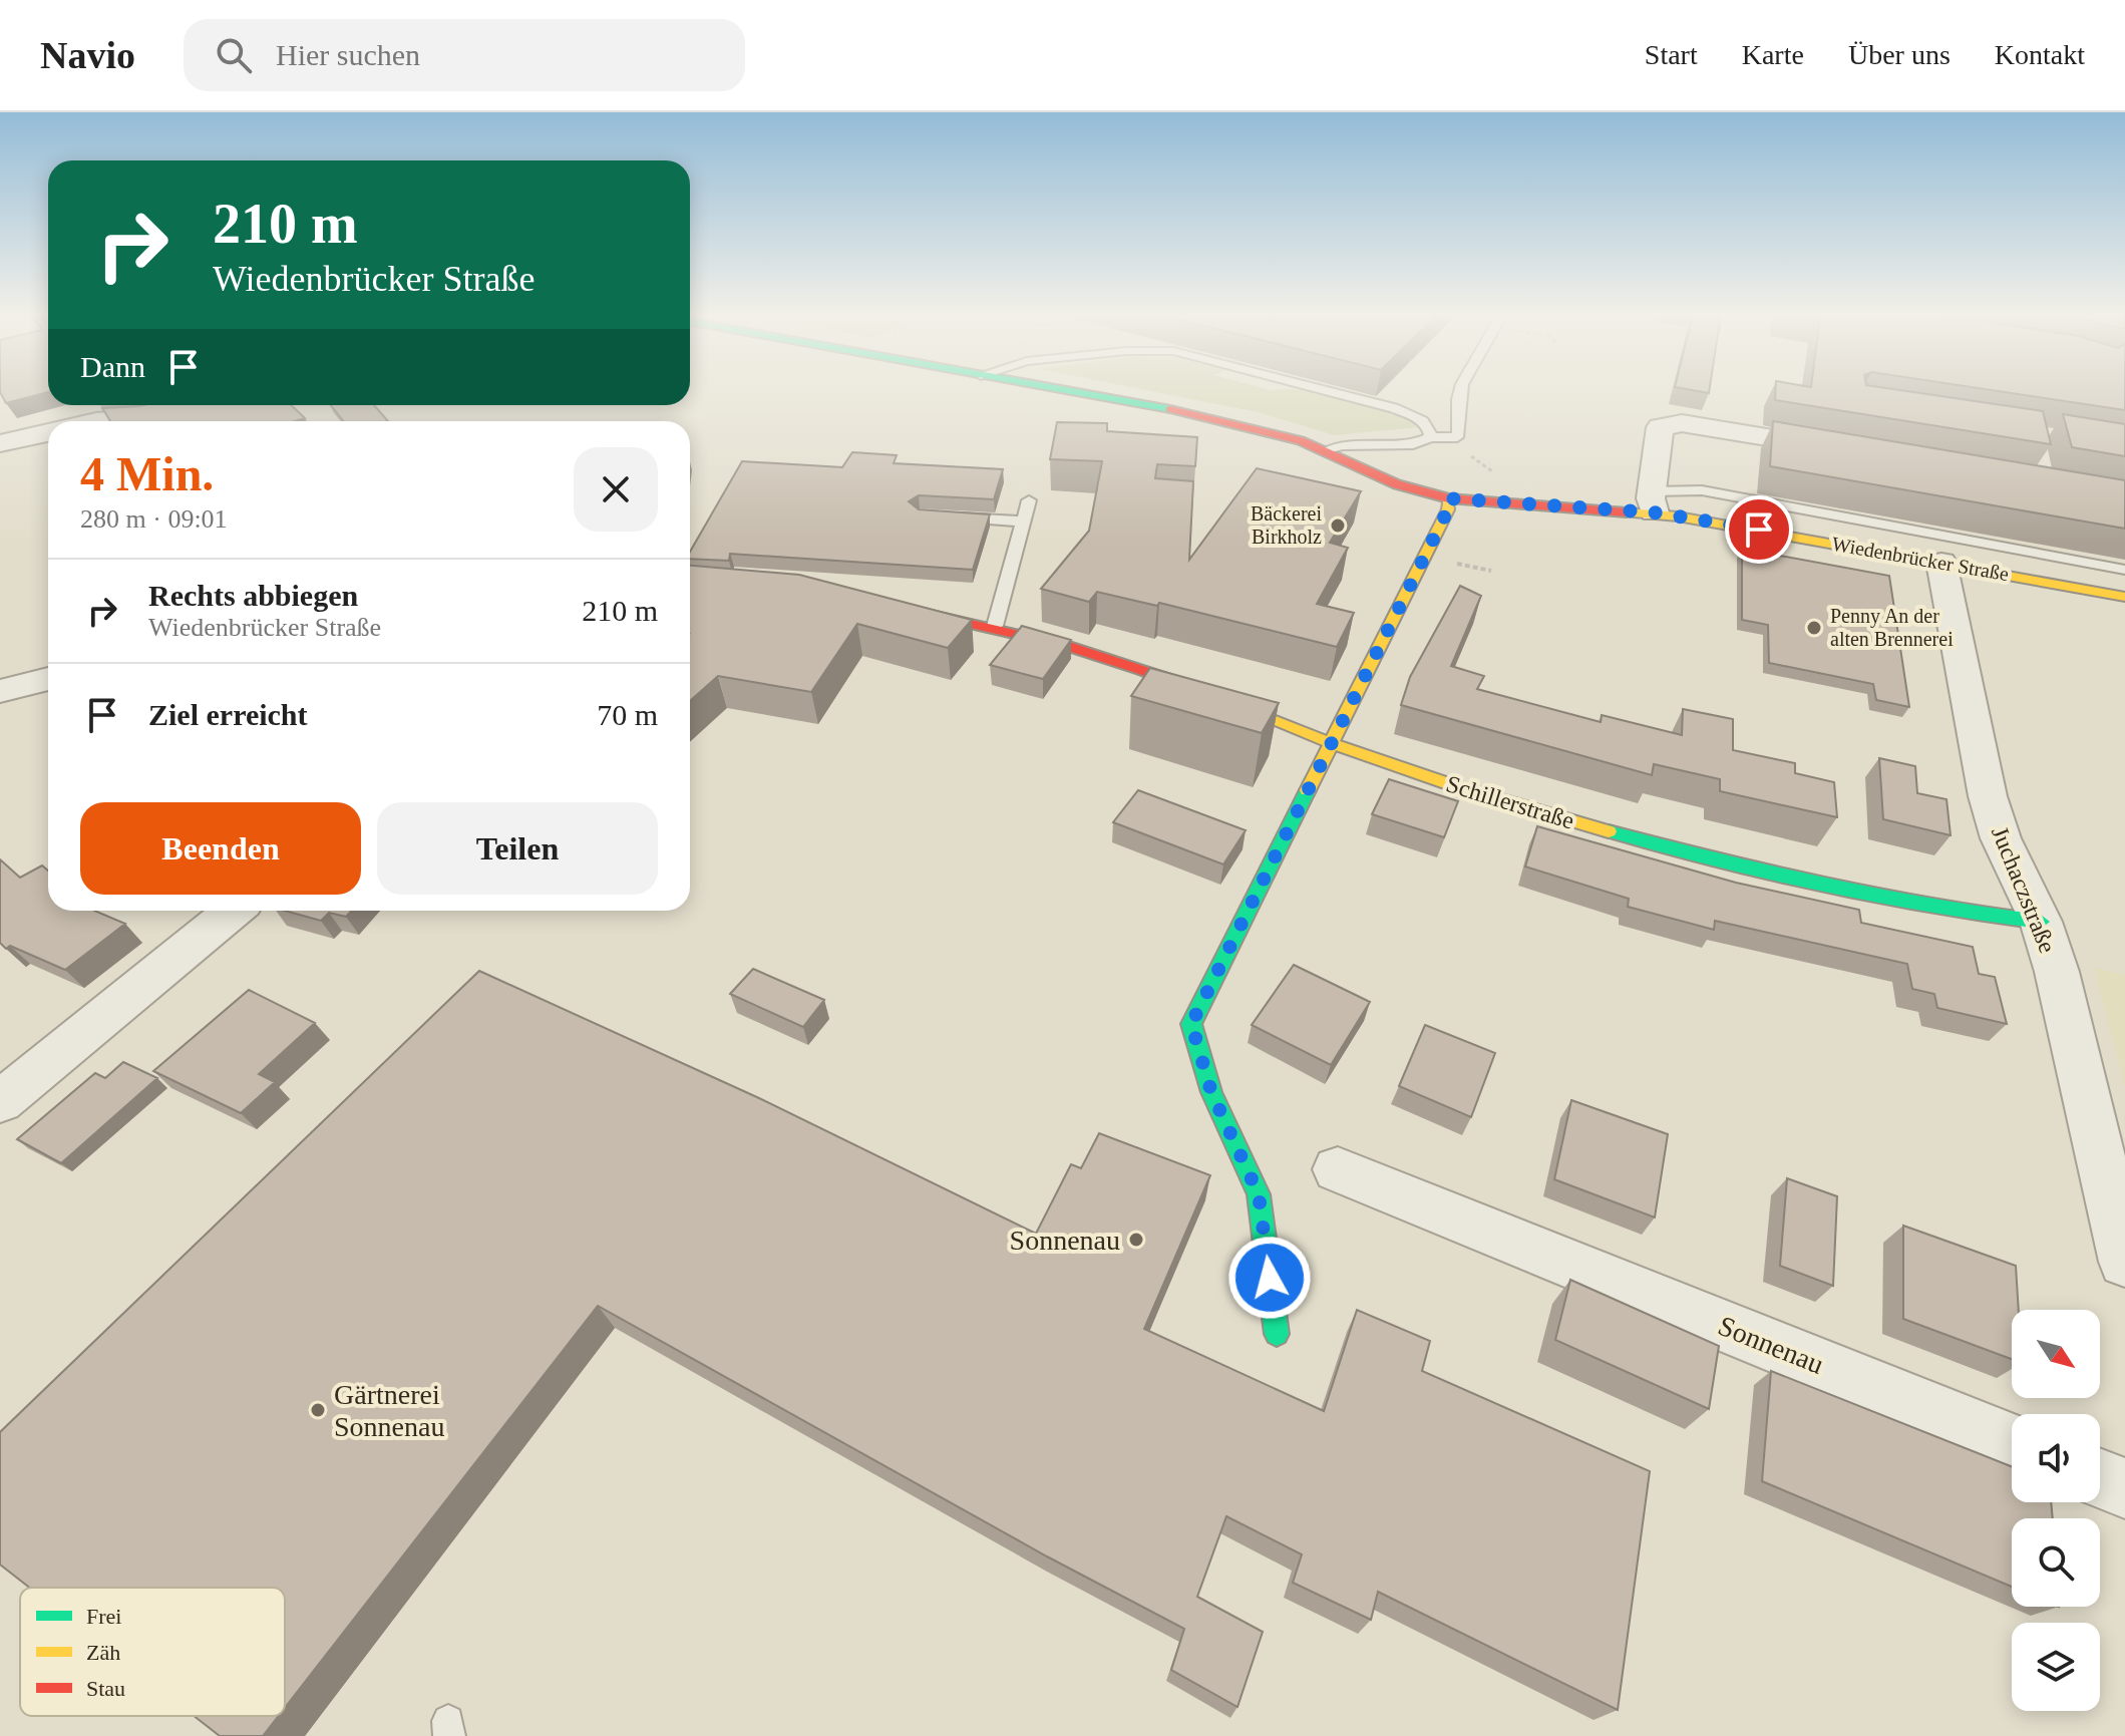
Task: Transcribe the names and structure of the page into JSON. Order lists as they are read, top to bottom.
{
  "streets": {
    "street": [
      "Wiedenbrücker Straße",
      "Schillerstraße",
      "Juchaczstraße",
      "Sonnenau"
    ]
  },
  "crossings": [
    ["Wiedenbrücker Straße", "Juchaczstraße"],
    ["Schillerstraße", "Juchaczstraße"]
  ],
  "places": [
    "Bäckerei Birkholz",
    "Penny An der alten Brennerei",
    "Sonnenau",
    "Gärtnerei Sonnenau"
  ],
  "legend": ["Frei", "Zäh", "Stau"],
  "north": "bottom right",
  "page": {
    "header": "Navio",
    "search": "Hier suchen",
    "nav": [
      "Start",
      "Karte",
      "Über uns",
      "Kontakt"
    ],
    "turn": ["210 m", "Wiedenbrücker Straße"],
    "then": "Dann",
    "heading": ["4 Min.", "280 m · 09:01"],
    "list": [
      {
        "name": "Rechts abbiegen",
        "note": "Wiedenbrücker Straße",
        "value": "210 m"
      },
      {
        "name": "Ziel erreicht",
        "value": "70 m"
      }
    ],
    "buttons": ["Beenden", "Teilen"]
  }
}
